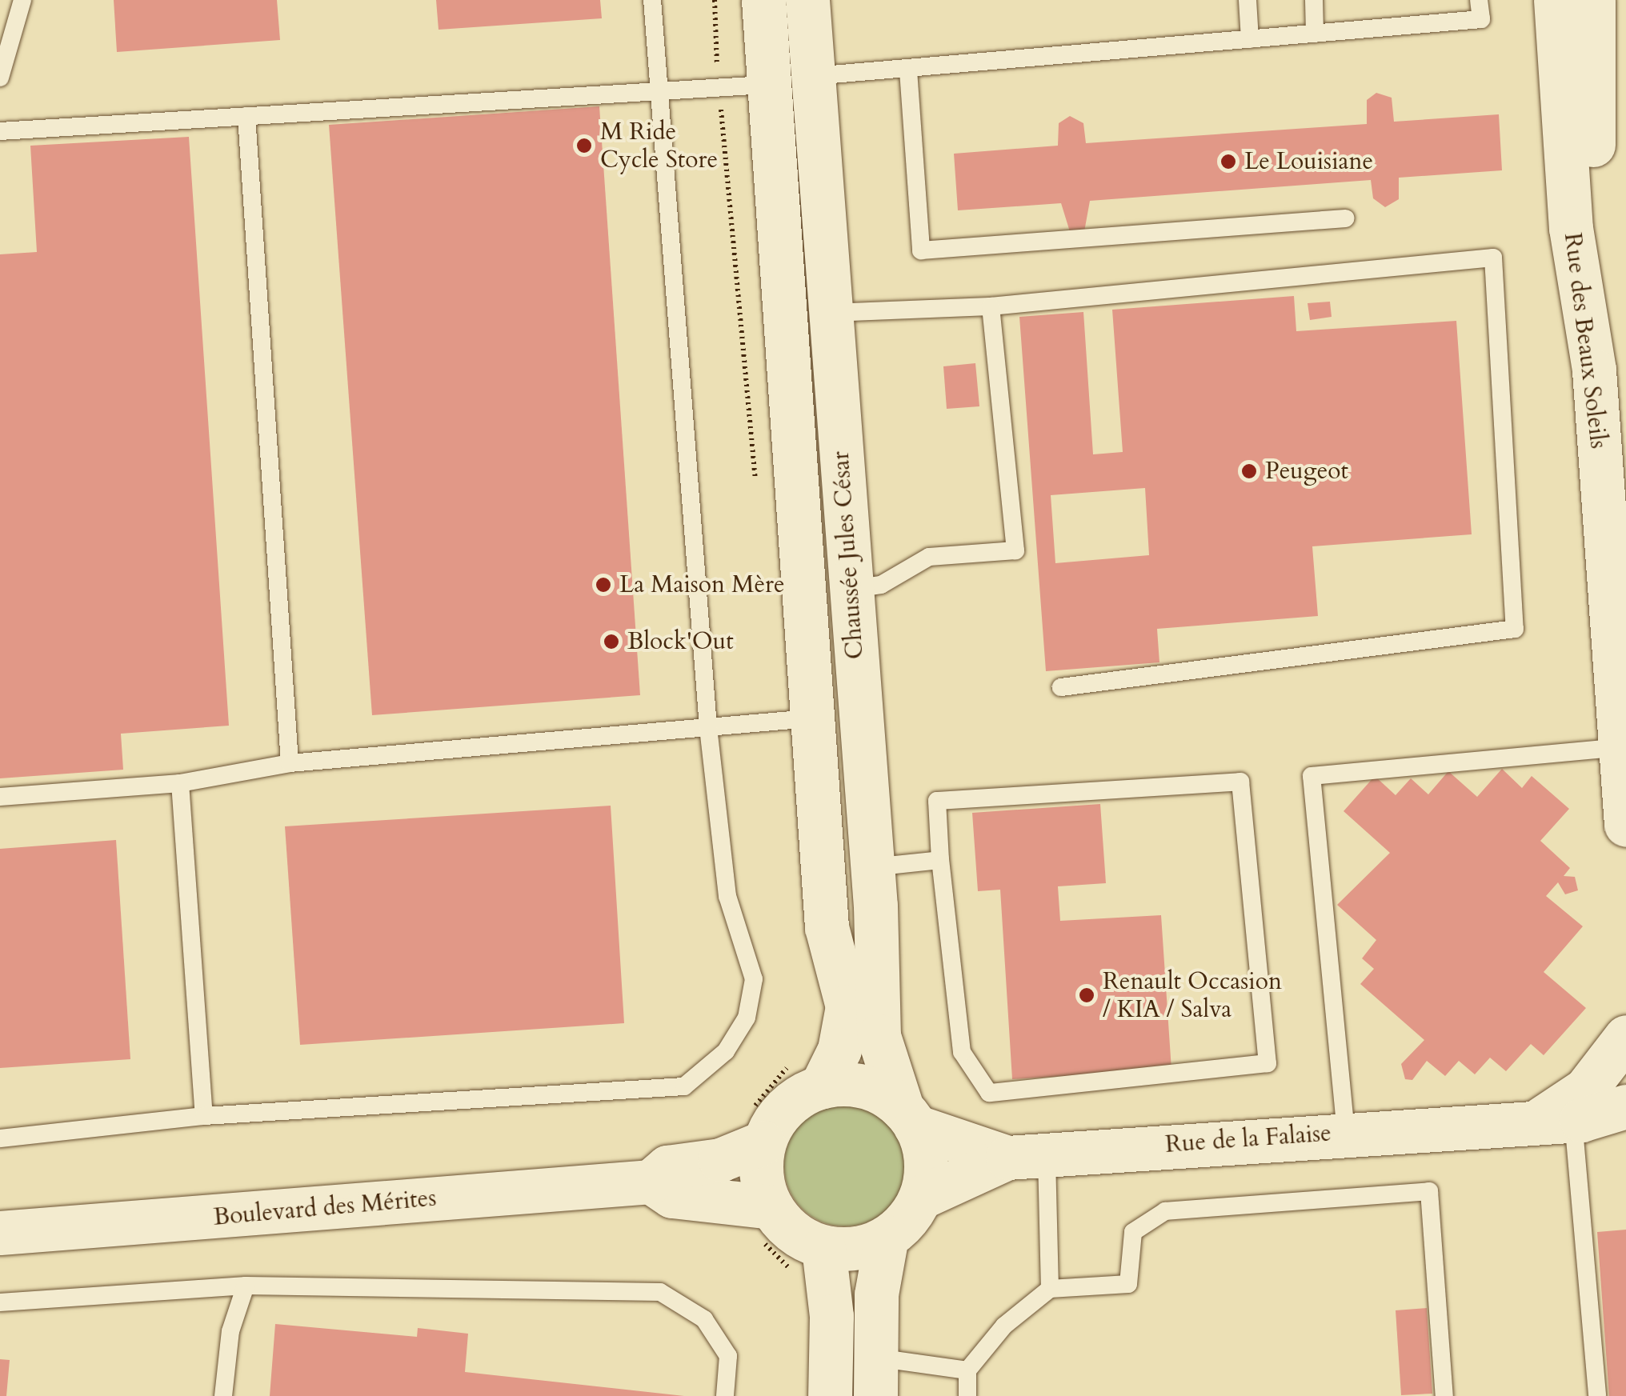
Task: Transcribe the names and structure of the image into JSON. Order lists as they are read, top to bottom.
{
  "streets": {
    "main road": [
      "Rue des Beaux Soleils",
      "Chaussée Jules César",
      "Rue de la Falaise",
      "Boulevard des Mérites"
    ]
  },
  "crossings": [
    ["Chaussée Jules César", "Rue de la Falaise"],
    ["Chaussée Jules César", "Boulevard des Mérites"],
    ["Rue de la Falaise", "Boulevard des Mérites"]
  ],
  "places": [
    "M Ride Cycle Store",
    "Le Louisiane",
    "Peugeot",
    "La Maison Mère",
    "Block'Out",
    "Renault Occasion / KIA / Salva"
  ]
}
